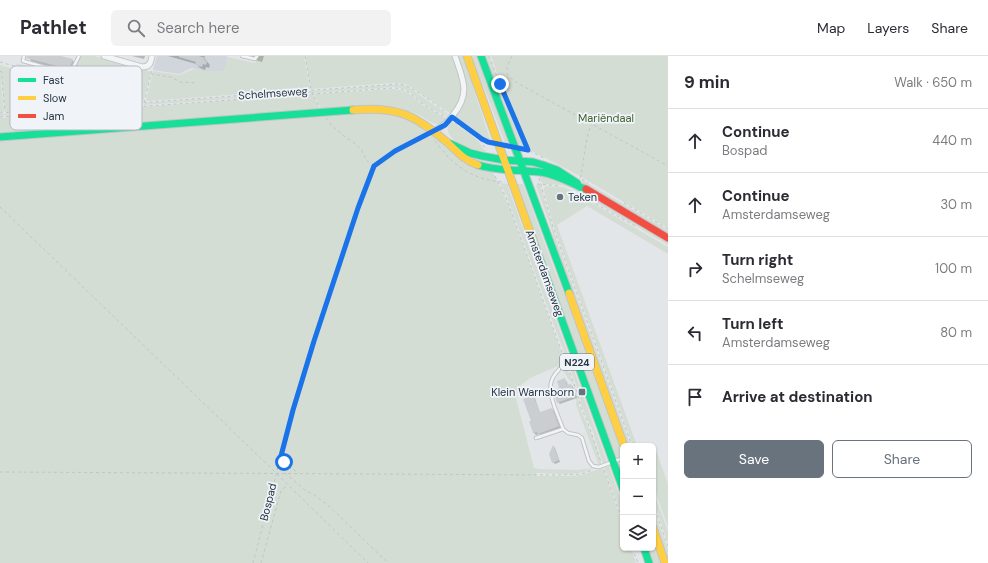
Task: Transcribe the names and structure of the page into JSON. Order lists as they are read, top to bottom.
{
  "streets": {
    "main road": ["Schelmseweg", "Amsterdamseweg", "N224"],
    "path": ["Bospad"]
  },
  "crossings": [
    ["Schelmseweg", "Amsterdamseweg"]
  ],
  "parks": ["Mariëndaal"],
  "places": {
    "other": ["Teken"],
    "transit": ["Klein Warnsborn"]
  },
  "legend": ["Fast", "Slow", "Jam"],
  "page": {
    "header": "Pathlet",
    "search": "Search here",
    "nav": ["Map", "Layers", "Share"],
    "heading": ["9 min", "Walk · 650 m"],
    "list": [
      ["Continue", "Bospad", "440 m"],
      ["Continue", "Amsterdamseweg", "30 m"],
      ["Turn right", "Schelmseweg", "100 m"],
      ["Turn left", "Amsterdamseweg", "80 m"],
      "Arrive at destination"
    ],
    "buttons": ["Save", "Share"],
    "map_buttons": ["+", "−"]
  }
}
